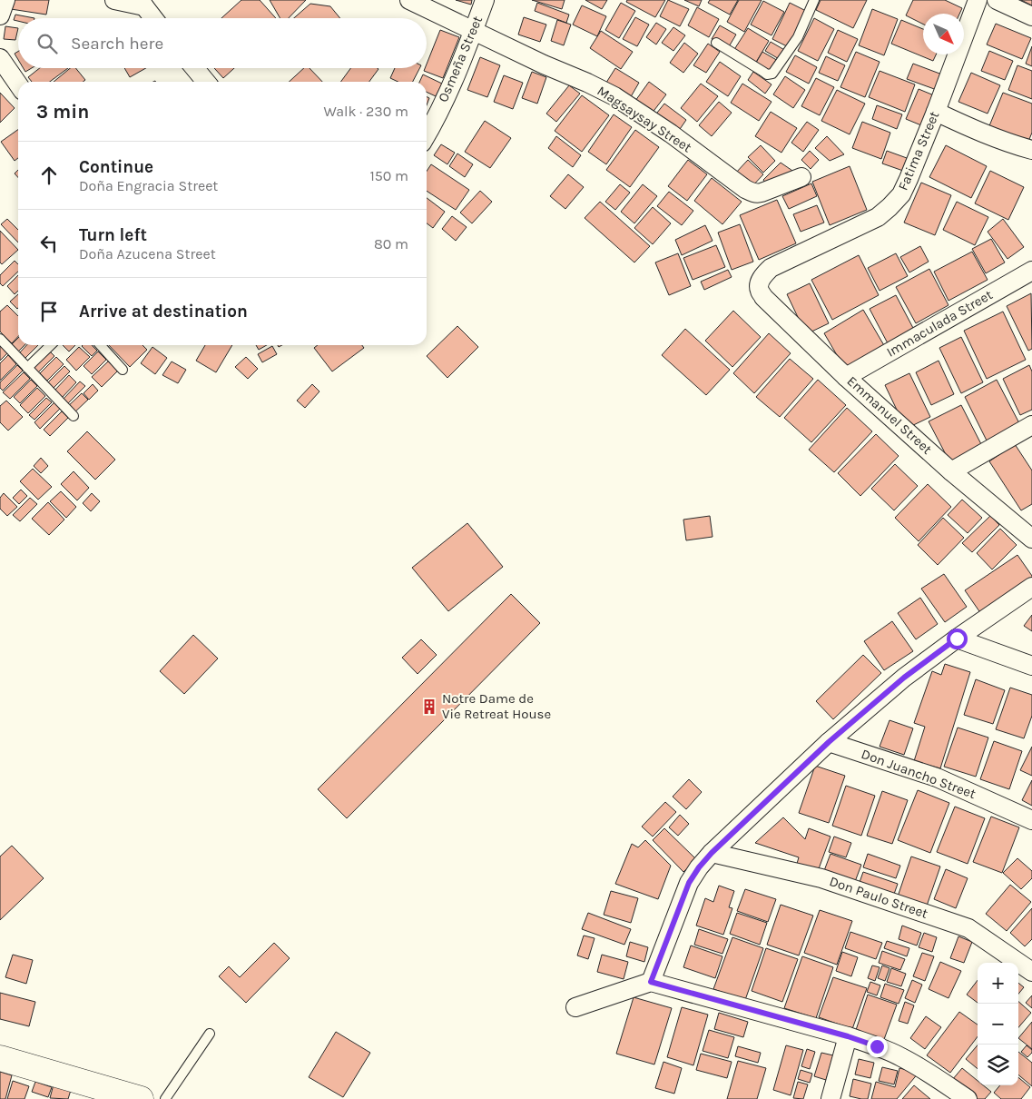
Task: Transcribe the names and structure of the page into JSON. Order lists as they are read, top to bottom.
{
  "streets": {
    "street": [
      "Osmeña Street",
      "Magsaysay Street",
      "Fatima Street",
      "Immaculada Street",
      "Emmanuel Street",
      "Don Juancho Street",
      "Don Paulo Street"
    ]
  },
  "crossings": [
    ["Osmeña Street", "Magsaysay Street"],
    ["Fatima Street", "Emmanuel Street"],
    ["Immaculada Street", "Emmanuel Street"]
  ],
  "places": {
    "building": ["Notre Dame de Vie Retreat House"]
  },
  "north": "bottom right",
  "page": {
    "search": "Search here",
    "heading": ["3 min", "Walk · 230 m"],
    "list": [
      ["Continue", "Doña Engracia Street", "150 m"],
      ["Turn left", "Doña Azucena Street", "80 m"],
      "Arrive at destination"
    ],
    "map_buttons": ["+", "−"]
  }
}
